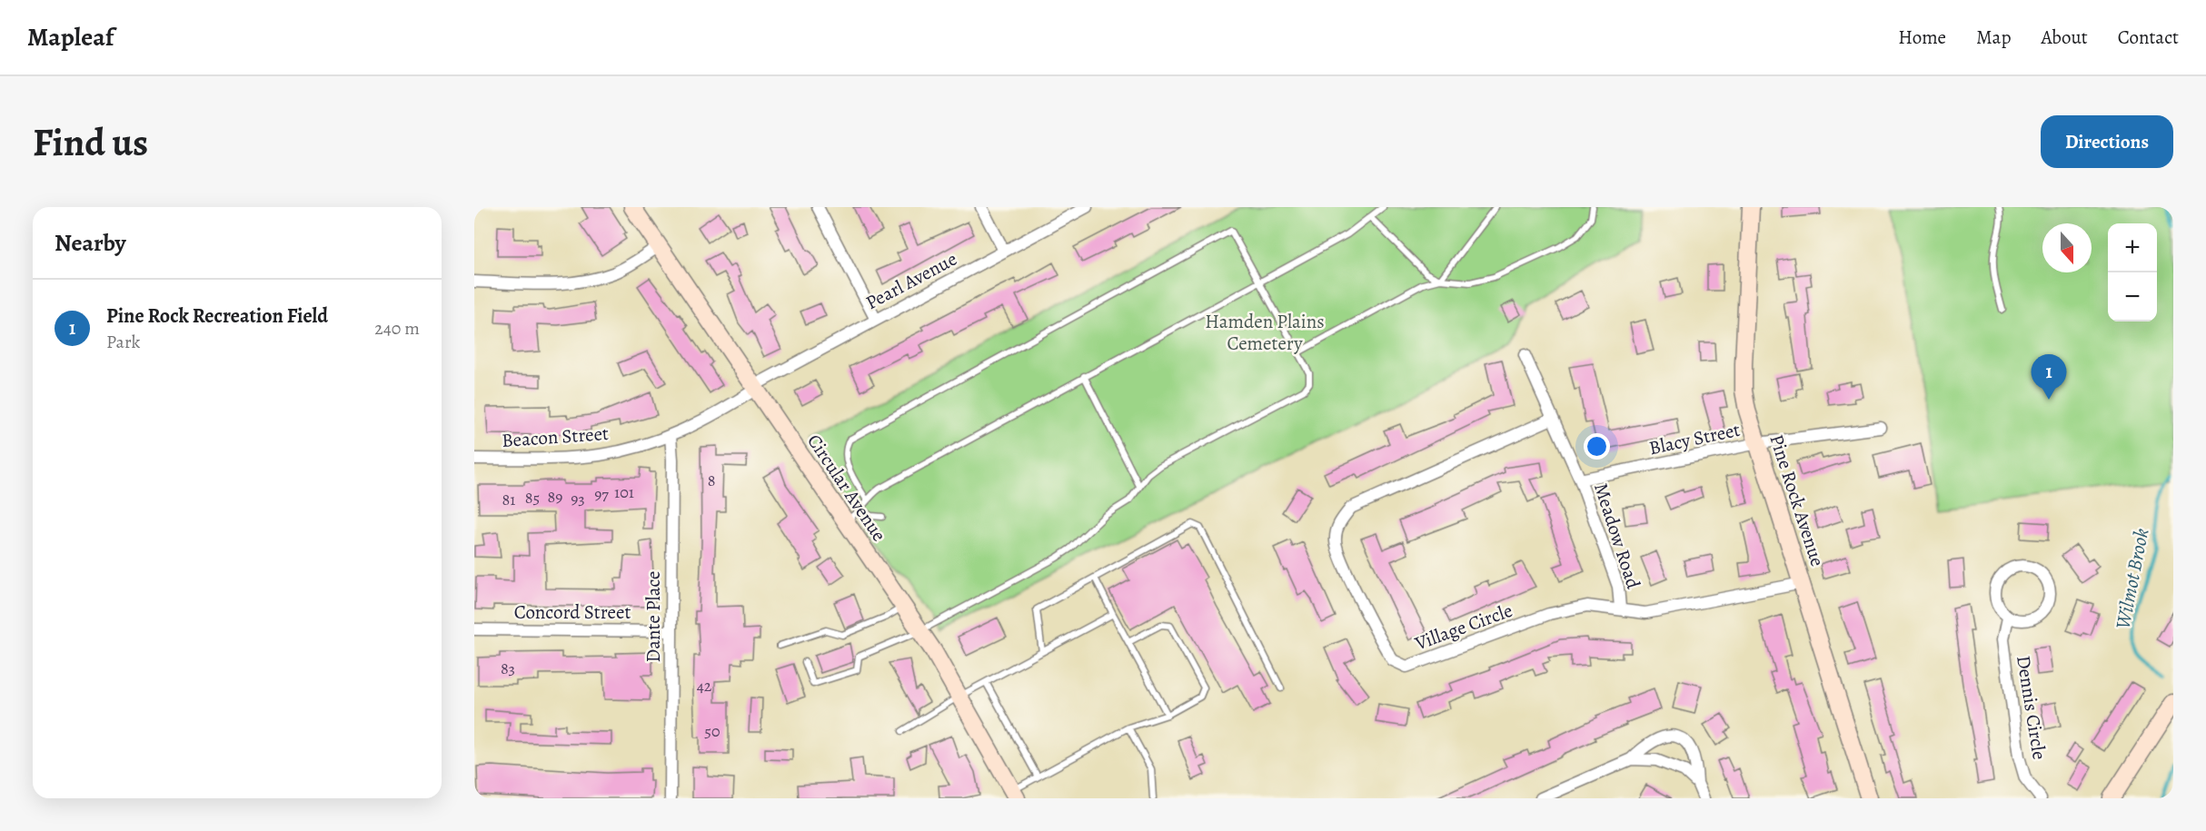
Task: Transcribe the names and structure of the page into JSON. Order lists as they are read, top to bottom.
{
  "streets": {
    "street": [
      "Pearl Avenue",
      "Beacon Street",
      "Blacy Street",
      "Circular Avenue",
      "Pine Rock Avenue",
      "Meadow Road",
      "Concord Street",
      "Dante Place",
      "Village Circle",
      "Dennis Circle"
    ]
  },
  "crossings": [
    ["Pearl Avenue", "Beacon Street"],
    ["Pearl Avenue", "Circular Avenue"],
    ["Beacon Street", "Circular Avenue"],
    ["Beacon Street", "Dante Place"],
    ["Blacy Street", "Pine Rock Avenue"],
    ["Blacy Street", "Meadow Road"],
    ["Pine Rock Avenue", "Village Circle"],
    ["Meadow Road", "Village Circle"],
    ["Concord Street", "Dante Place"]
  ],
  "water": ["Wilmot Brook"],
  "parks": ["Hamden Plains Cemetery"],
  "house_numbers": [
    "8",
    "101",
    "97",
    "89",
    "85",
    "93",
    "81",
    "83",
    "42",
    "50"
  ],
  "north": "bottom",
  "page": {
    "header": "Mapleaf",
    "nav": [
      "Home",
      "Map",
      "About",
      "Contact"
    ],
    "buttons": "Directions",
    "title": "Find us",
    "heading": "Nearby",
    "map_buttons": ["+", "−"],
    "list": [
      {
        "mark": "1",
        "name": "Pine Rock Recreation Field",
        "note": "Park",
        "value": "240 m"
      }
    ],
    "pins": "1"
  }
}
